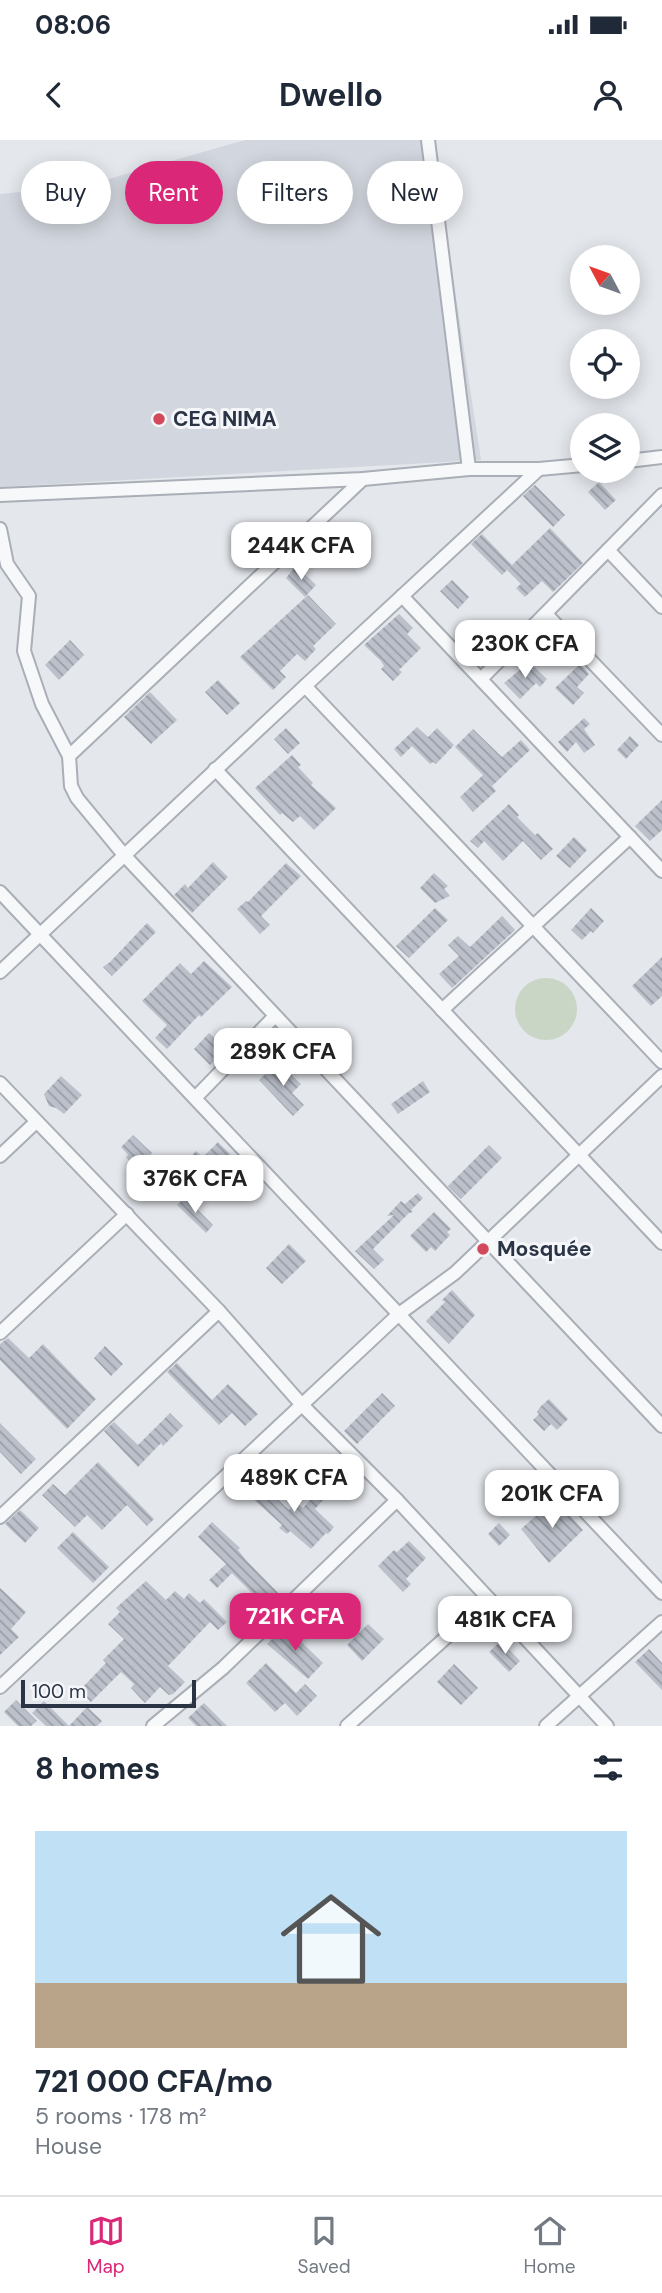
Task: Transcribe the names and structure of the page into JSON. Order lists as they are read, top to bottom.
{
  "places": ["CEG NIMA", "Mosquée"],
  "scale_bar": "100 m",
  "north": "top left",
  "page": {
    "status": "08:06",
    "header": "Dwello",
    "chip": [
      "Buy",
      "Rent",
      "Filters",
      "New"
    ],
    "price": [
      "244K CFA",
      "230K CFA",
      "289K CFA",
      "376K CFA",
      "489K CFA",
      "201K CFA",
      "721K CFA",
      "481K CFA"
    ],
    "scale": "100 m",
    "heading": "8 homes",
    "list": [
      {
        "name": "721 000 CFA/mo",
        "note": "5 rooms · 178 m² · House"
      }
    ],
    "tabs": ["Map", "Saved", "Home"]
  }
}
